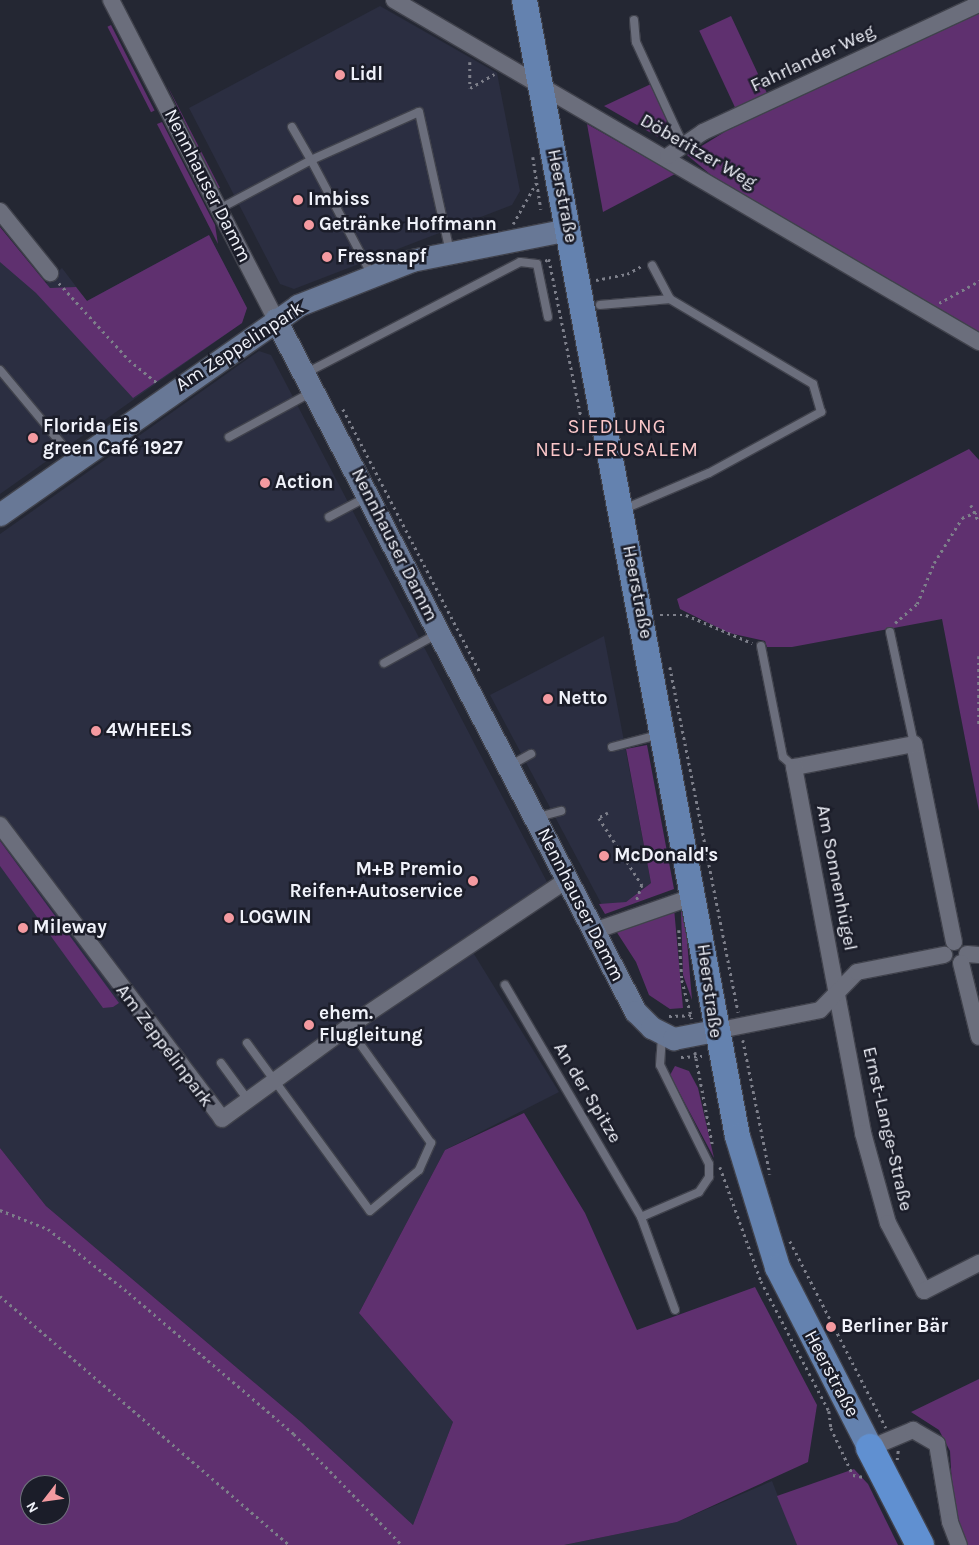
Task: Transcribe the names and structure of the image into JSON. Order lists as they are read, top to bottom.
{
  "streets": {
    "main road": ["Nennhauser Damm", "Heerstraße", "Am Zeppelinpark"],
    "street": [
      "Fahrlander Weg",
      "Döberitzer Weg",
      "Am Sonnenhügel",
      "Ernst-Lange-Straße"
    ],
    "lane": ["An der Spitze"]
  },
  "crossings": [
    ["Fahrlander Weg", "Döberitzer Weg"],
    ["Döberitzer Weg", "Heerstraße"],
    ["Nennhauser Damm", "Am Zeppelinpark"],
    ["Heerstraße", "Am Zeppelinpark"],
    ["Am Sonnenhügel", "Ernst-Lange-Straße"]
  ],
  "districts": ["SIEDLUNG NEU-JERUSALEM"],
  "places": [
    "Lidl",
    "Imbiss",
    "Getränke Hoffmann",
    "Fressnapf",
    "Florida Eis green Café 1927",
    "Action",
    "Netto",
    "4WHEELS",
    "McDonald's",
    "M+B Premio Reifen+Autoservice",
    "LOGWIN",
    "Mileway",
    "ehem. Flugleitung",
    "Berliner Bär"
  ],
  "north": "bottom left"
}
